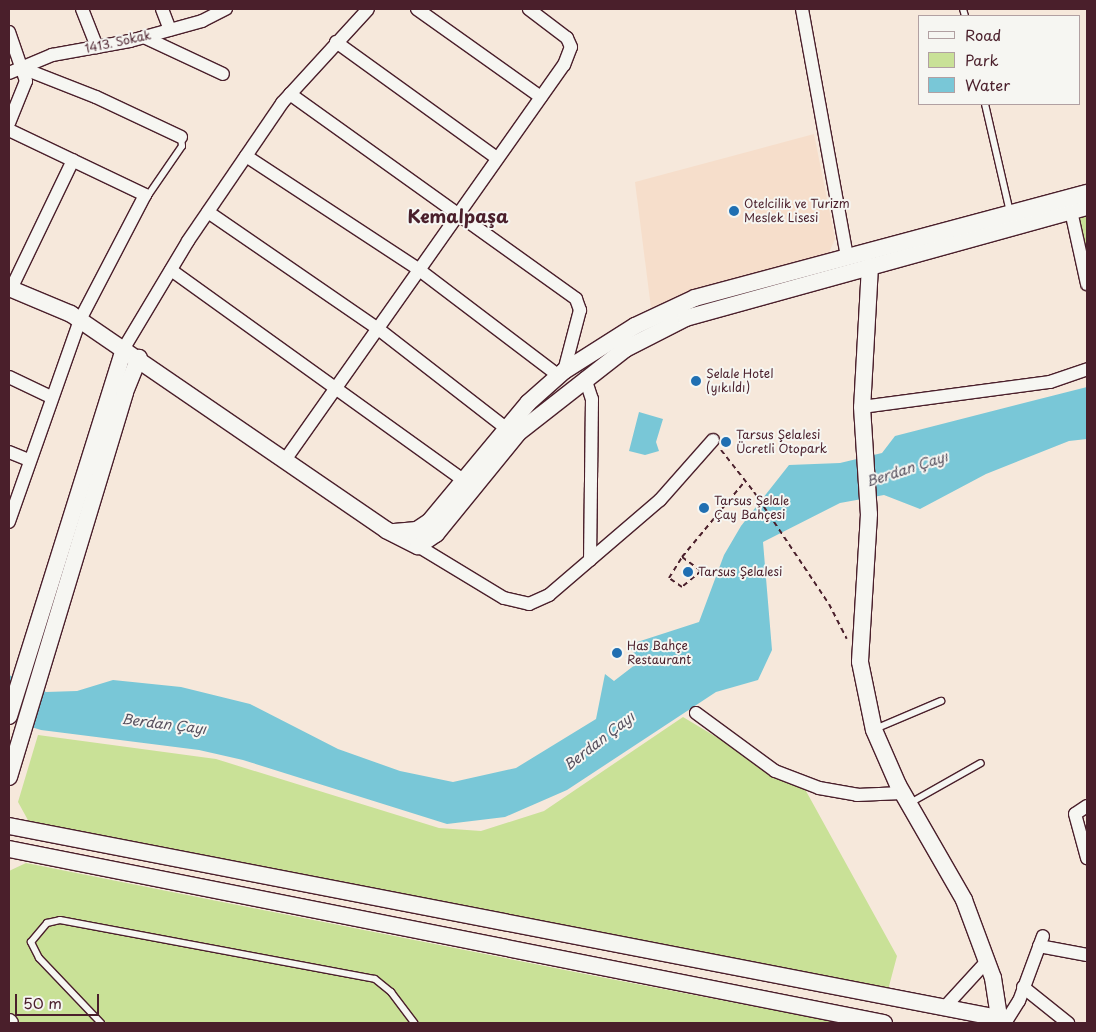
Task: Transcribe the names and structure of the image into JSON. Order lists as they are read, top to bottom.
{
  "streets": {
    "street": ["1413. Sokak"]
  },
  "districts": ["Kemalpaşa"],
  "water": ["Berdan Çayı"],
  "places": [
    "Otelcilik ve Turizm Meslek Lisesi",
    "Şelale Hotel (yıkıldı)",
    "Tarsus Şelalesi Ücretli Otopark",
    "Tarsus Şelale Çay Bahçesi",
    "Tarsus Şelalesi",
    "Has Bahçe Restaurant"
  ],
  "legend": ["Road", "Park", "Water"],
  "scale_bar": "50 m"
}
